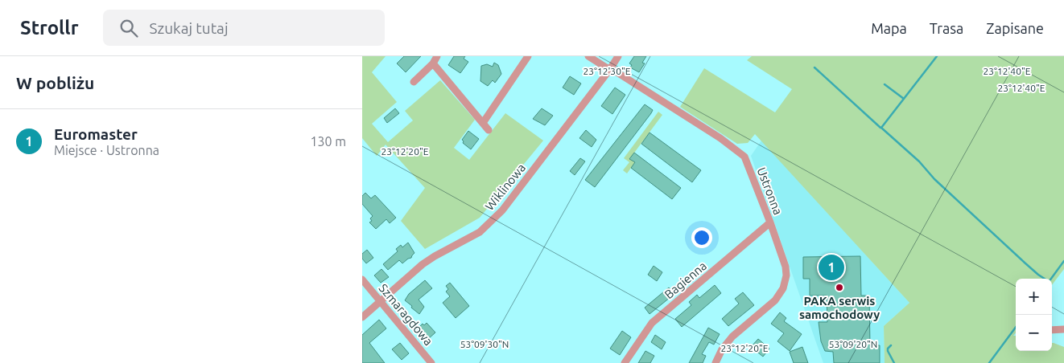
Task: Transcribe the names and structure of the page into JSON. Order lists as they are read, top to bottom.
{
  "streets": {
    "street": [
      "Wiklinowa",
      "Ustronna",
      "Bagienna",
      "Szmaragdowa"
    ]
  },
  "crossings": [
    ["Wiklinowa", "Ustronna"],
    ["Wiklinowa", "Szmaragdowa"],
    ["Ustronna", "Bagienna"]
  ],
  "places": ["PAKA serwis samochodowy"],
  "page": {
    "header": "Strollr",
    "search": "Szukaj tutaj",
    "nav": ["Mapa", "Trasa", "Zapisane"],
    "heading": "W pobliżu",
    "list": [
      {
        "mark": "1",
        "name": "Euromaster",
        "note": "Miejsce · Ustronna",
        "value": "130 m"
      }
    ],
    "pins": "1",
    "map_buttons": ["+", "−"]
  },
  "coordinates": [
    "23°12'30\"E",
    "23°12'40\"E",
    "23°12'20\"E",
    "53°09'30\"N",
    "53°09'20\"N"
  ]
}
